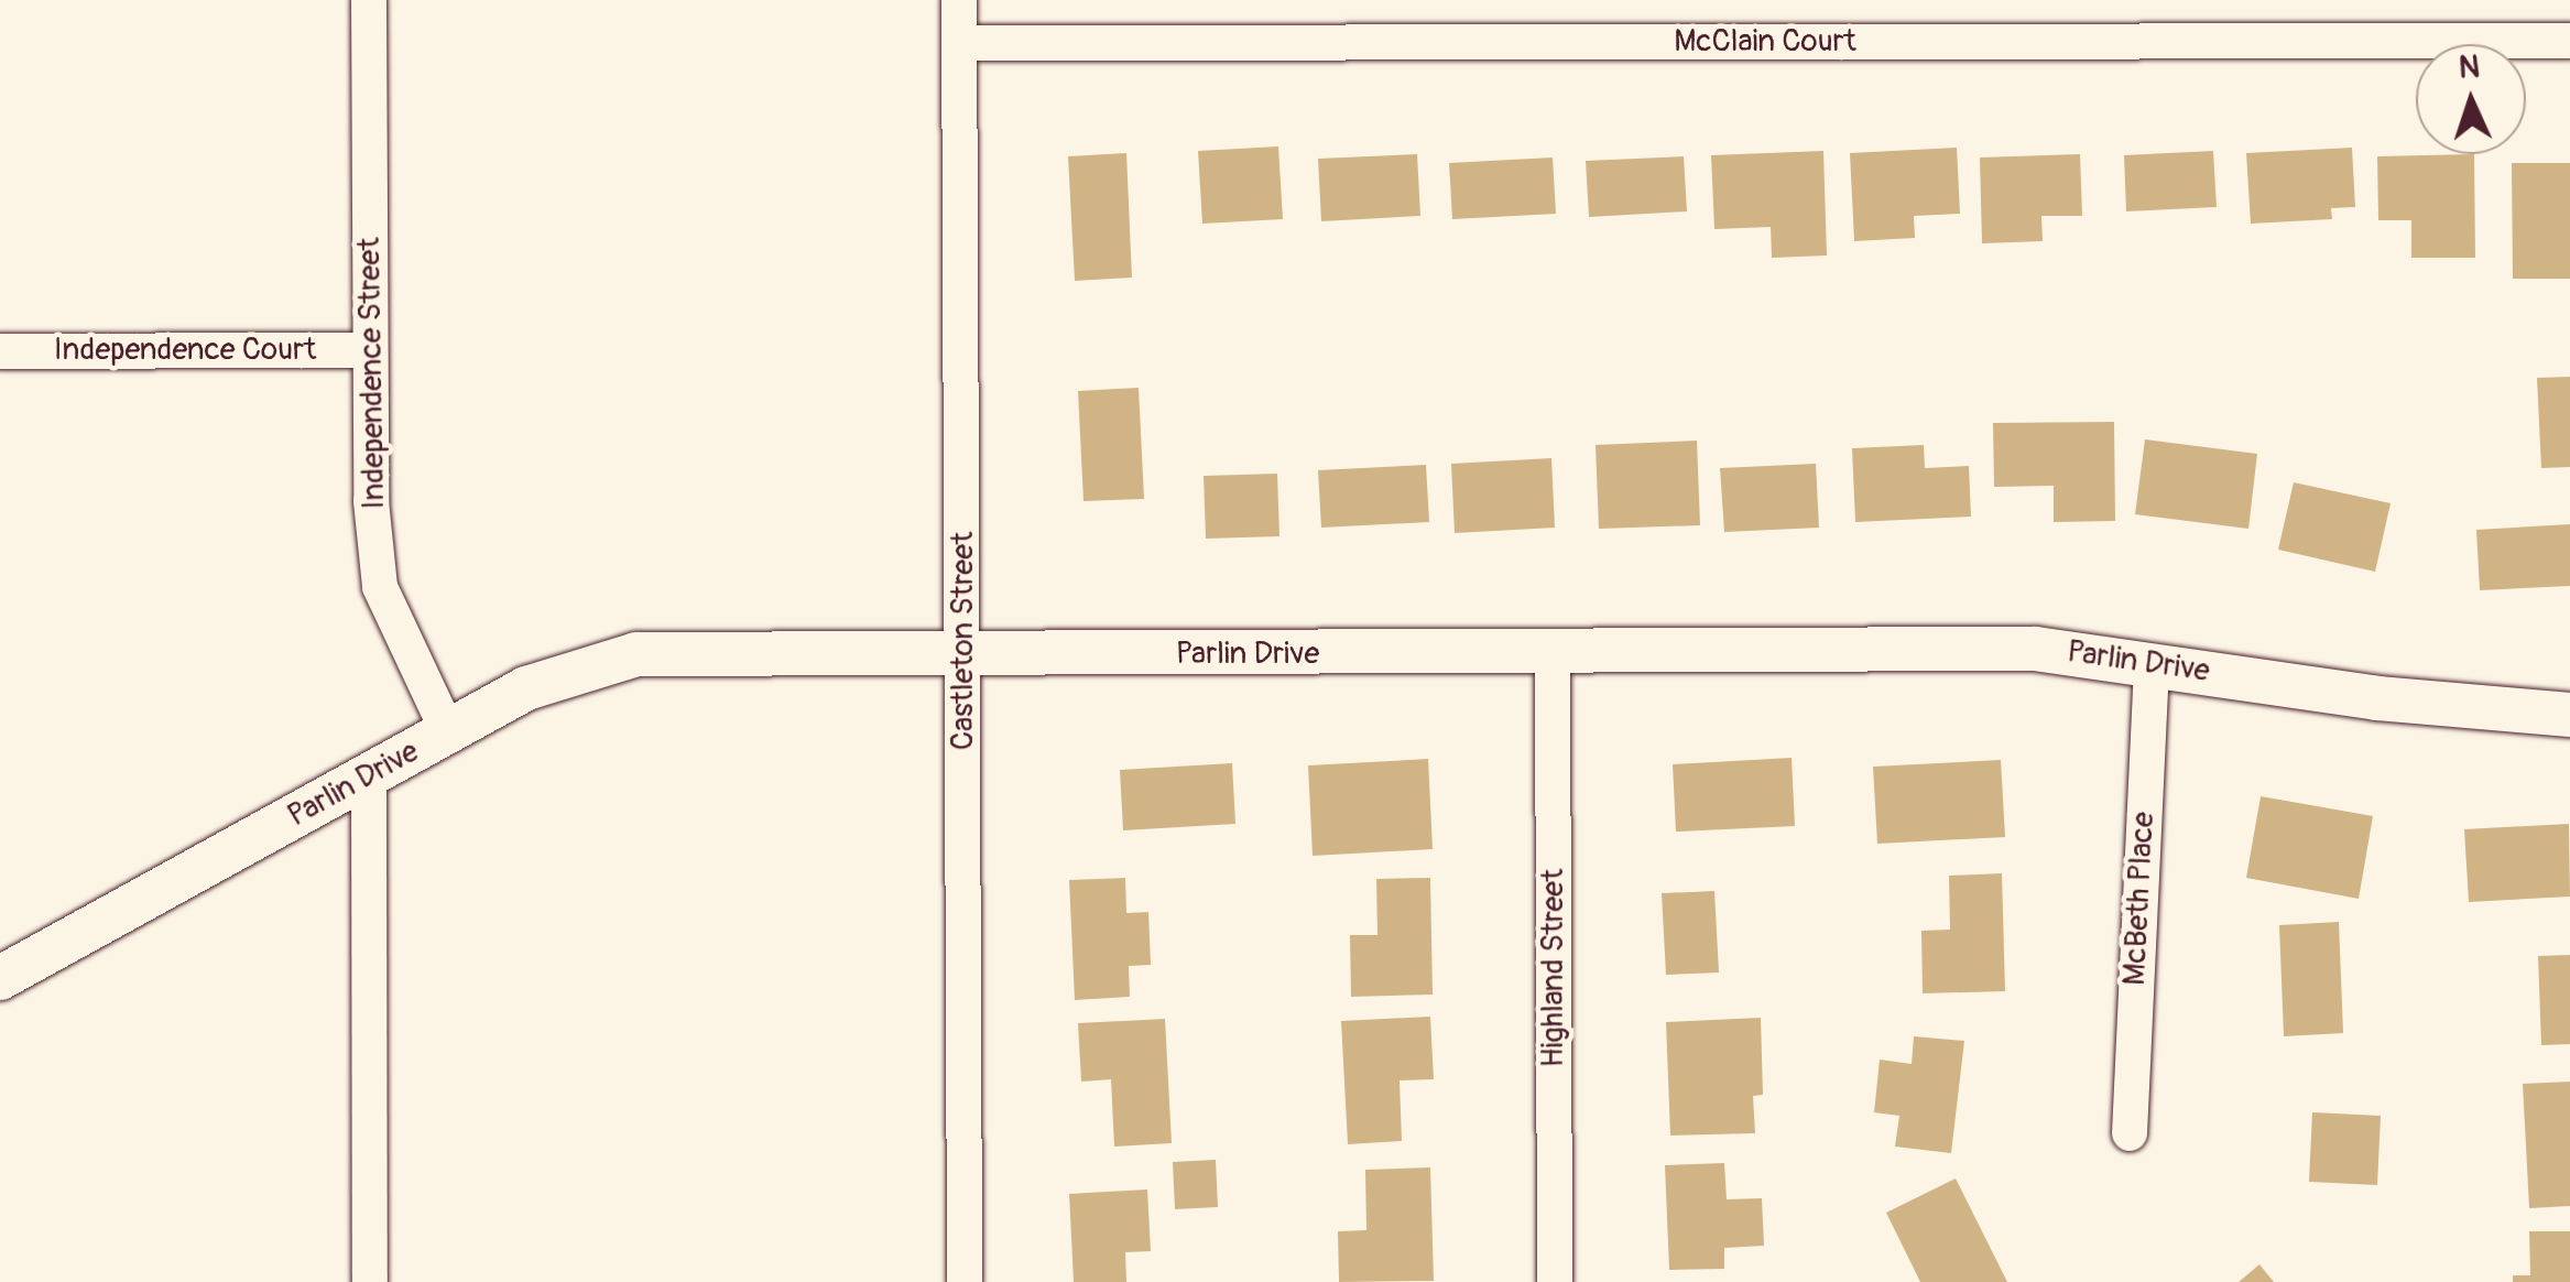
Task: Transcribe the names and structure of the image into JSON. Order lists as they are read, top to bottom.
{
  "streets": {
    "street": [
      "McClain Court",
      "Independence Court",
      "Independence Street",
      "Castleton Street",
      "Parlin Drive",
      "McBeth Place",
      "Highland Street"
    ]
  },
  "crossings": [
    ["McClain Court", "Castleton Street"],
    ["Independence Court", "Independence Street"],
    ["Independence Street", "Parlin Drive"],
    ["Castleton Street", "Parlin Drive"],
    ["Parlin Drive", "McBeth Place"],
    ["Parlin Drive", "Highland Street"]
  ],
  "north": "top"
}
